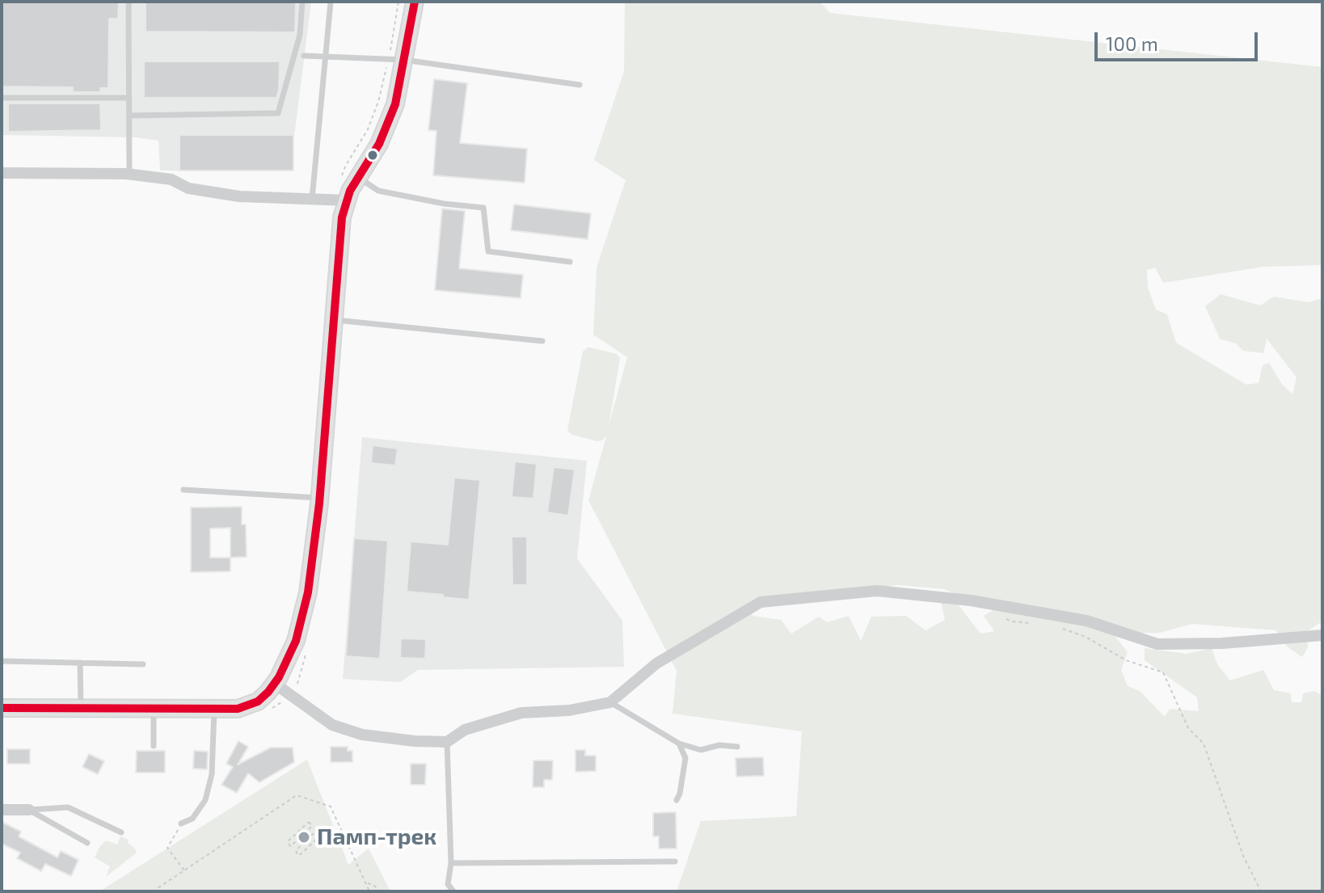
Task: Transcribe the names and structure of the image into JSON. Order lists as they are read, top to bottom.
{
  "places": ["Памп-трек"],
  "scale_bar": "100 m"
}
